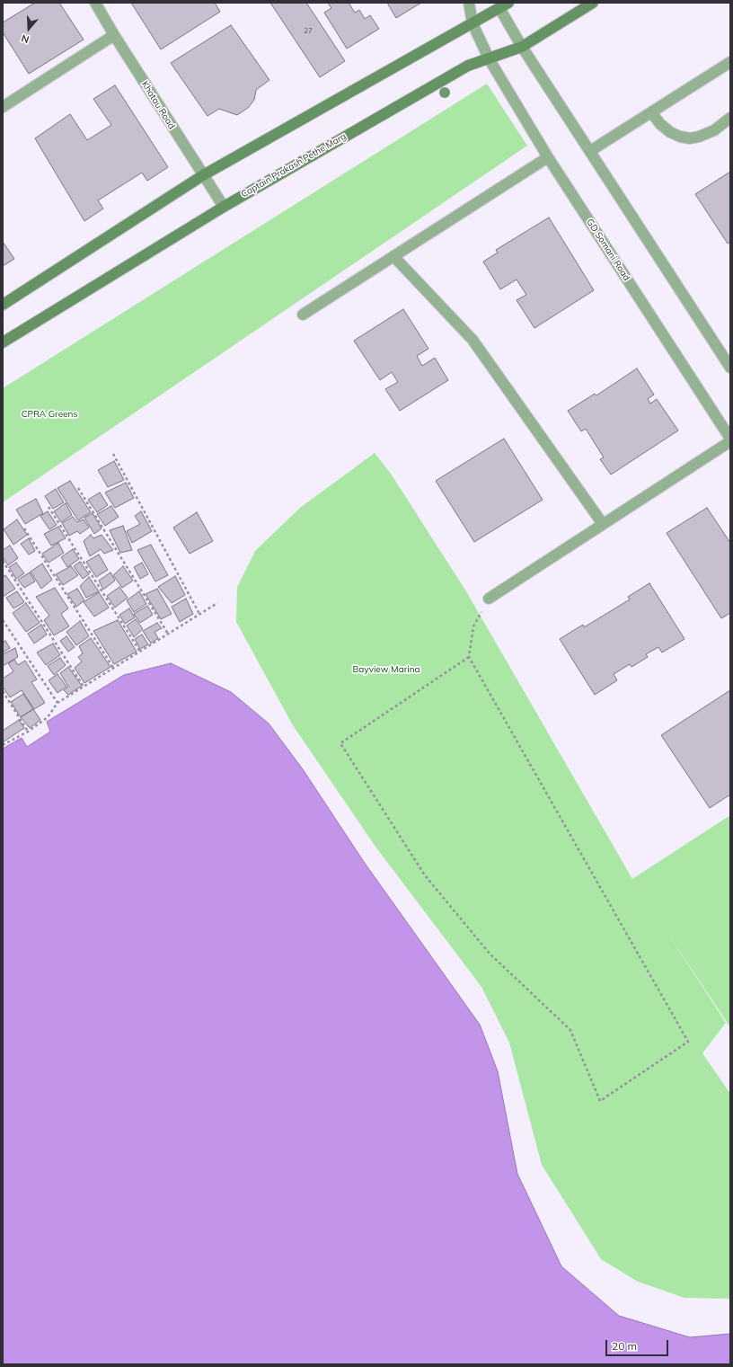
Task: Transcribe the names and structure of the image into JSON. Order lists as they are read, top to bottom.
{
  "streets": {
    "main road": ["Captain Prakash Pethe Marg"],
    "street": ["Khatau Road", "GD Somani Road"]
  },
  "crossings": [
    ["Khatau Road", "Captain Prakash Pethe Marg"],
    ["Captain Prakash Pethe Marg", "GD Somani Road"]
  ],
  "parks": ["CPRA Greens", "Bayview Marina"],
  "house_numbers": ["27"],
  "scale_bar": "20 m",
  "north": "bottom"
}
